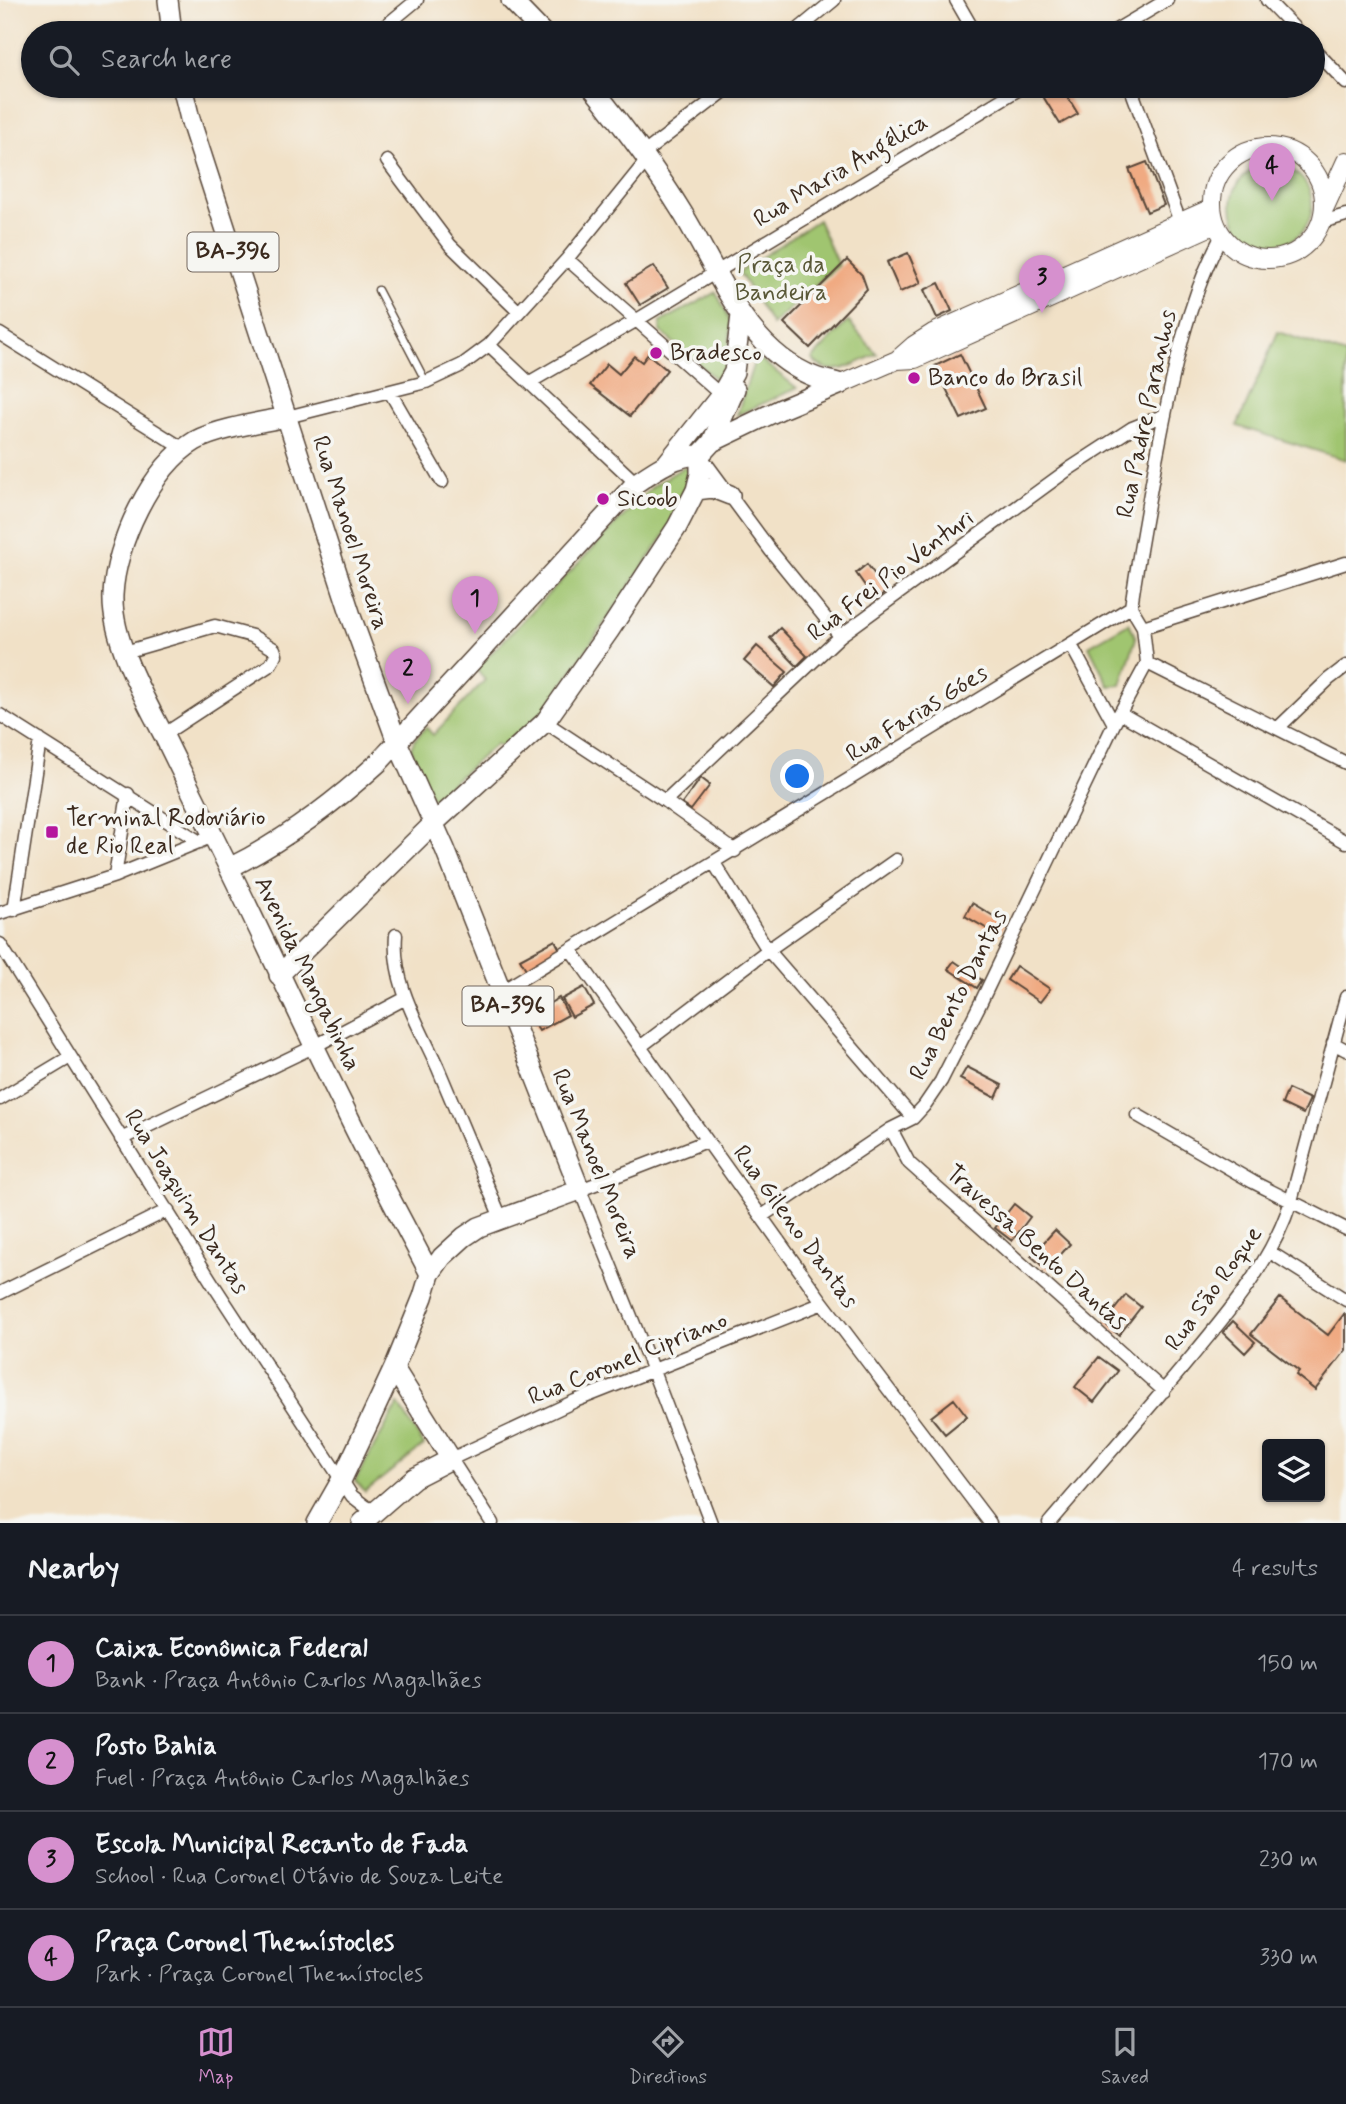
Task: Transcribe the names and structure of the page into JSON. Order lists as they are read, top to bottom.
{
  "streets": {
    "main road": ["BA-396", "Rua Manoel Moreira", "Avenida Mangabinha"],
    "street": [
      "Rua Maria Angélica",
      "Rua Padre Paranhos",
      "Rua Frei Pio Venturi",
      "Rua Farias Góes",
      "Rua Bento Dantas",
      "Rua Joaquim Dantas",
      "Rua Gileno Dantas",
      "Travessa Bento Dantas",
      "Rua São Roque",
      "Rua Coronel Cipriano"
    ]
  },
  "crossings": [
    ["BA-396", "Rua Manoel Moreira"],
    ["BA-396", "Avenida Mangabinha"],
    ["Rua Padre Paranhos", "Rua Frei Pio Venturi"],
    ["Rua Padre Paranhos", "Rua Farias Góes"],
    ["Rua Manoel Moreira", "Rua Farias Góes"],
    ["Rua Manoel Moreira", "Avenida Mangabinha"],
    ["Rua Manoel Moreira", "Rua Coronel Cipriano"],
    ["Rua Farias Góes", "Rua Gileno Dantas"],
    ["Rua Bento Dantas", "Rua Gileno Dantas"],
    ["Rua Bento Dantas", "Travessa Bento Dantas"],
    ["Rua Gileno Dantas", "Rua Coronel Cipriano"],
    ["Travessa Bento Dantas", "Rua São Roque"]
  ],
  "parks": ["Praça da Bandeira"],
  "places": {
    "other": ["Bradesco", "Banco do Brasil", "Sicoob"],
    "transit": ["Terminal Rodoviário de Rio Real"]
  },
  "page": {
    "search": "Search here",
    "pins": [
      "4",
      "3",
      "1",
      "2"
    ],
    "heading": ["Nearby", "4 results"],
    "list": [
      {
        "mark": "1",
        "name": "Caixa Econômica Federal",
        "note": "Bank · Praça Antônio Carlos Magalhães",
        "value": "150 m"
      },
      {
        "mark": "2",
        "name": "Posto Bahia",
        "note": "Fuel · Praça Antônio Carlos Magalhães",
        "value": "170 m"
      },
      {
        "mark": "3",
        "name": "Escola Municipal Recanto de Fada",
        "note": "School · Rua Coronel Otávio de Souza Leite",
        "value": "230 m"
      },
      {
        "mark": "4",
        "name": "Praça Coronel Themístocles",
        "note": "Park · Praça Coronel Themístocles",
        "value": "330 m"
      }
    ],
    "nav": ["Map", "Directions", "Saved"]
  }
}
